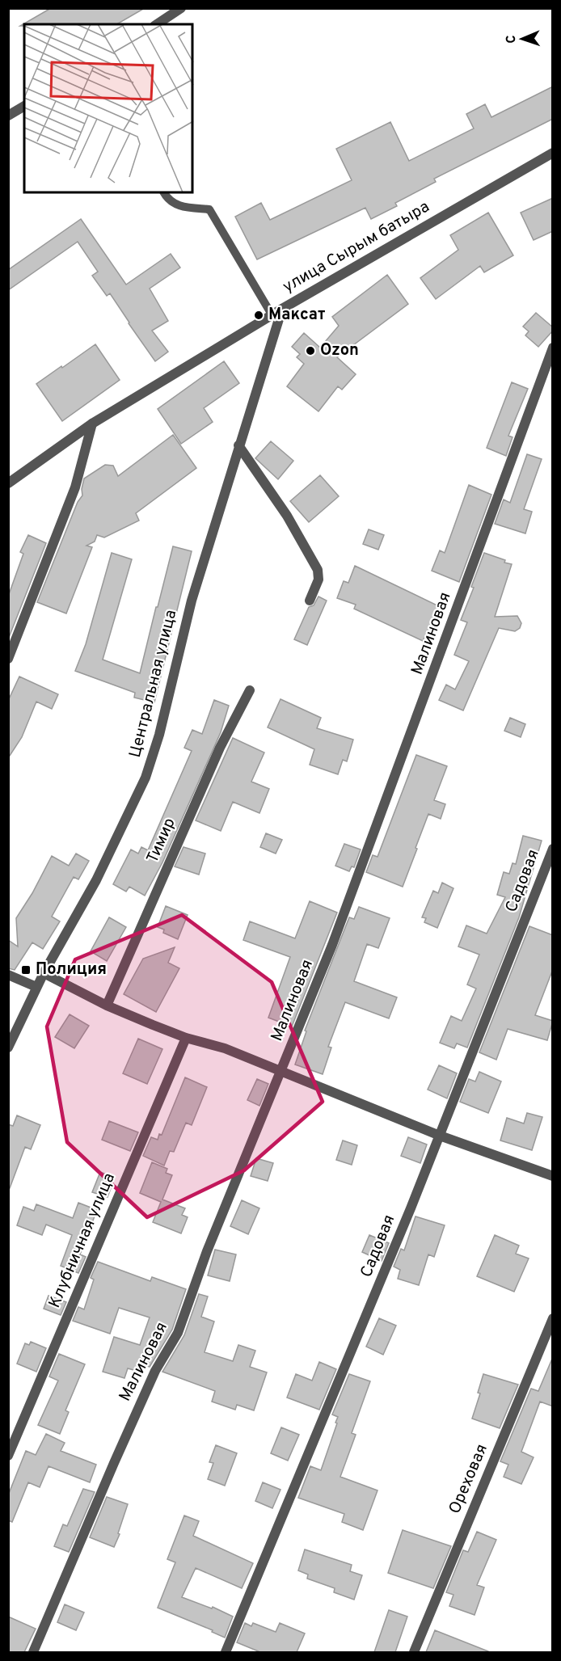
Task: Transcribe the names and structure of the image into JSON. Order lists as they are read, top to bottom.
{
  "streets": {
    "street": [
      "улица Сырым батыра",
      "Малиновая",
      "Центральная улица",
      "Тимир",
      "Садовая",
      "Клубничная улица",
      "Ореховая"
    ]
  },
  "crossings": [
    ["улица Сырым батыра", "Центральная улица"]
  ],
  "places": {
    "other": ["Максат", "Ozon"],
    "transit": ["Полиция"]
  },
  "north": "left"
}
